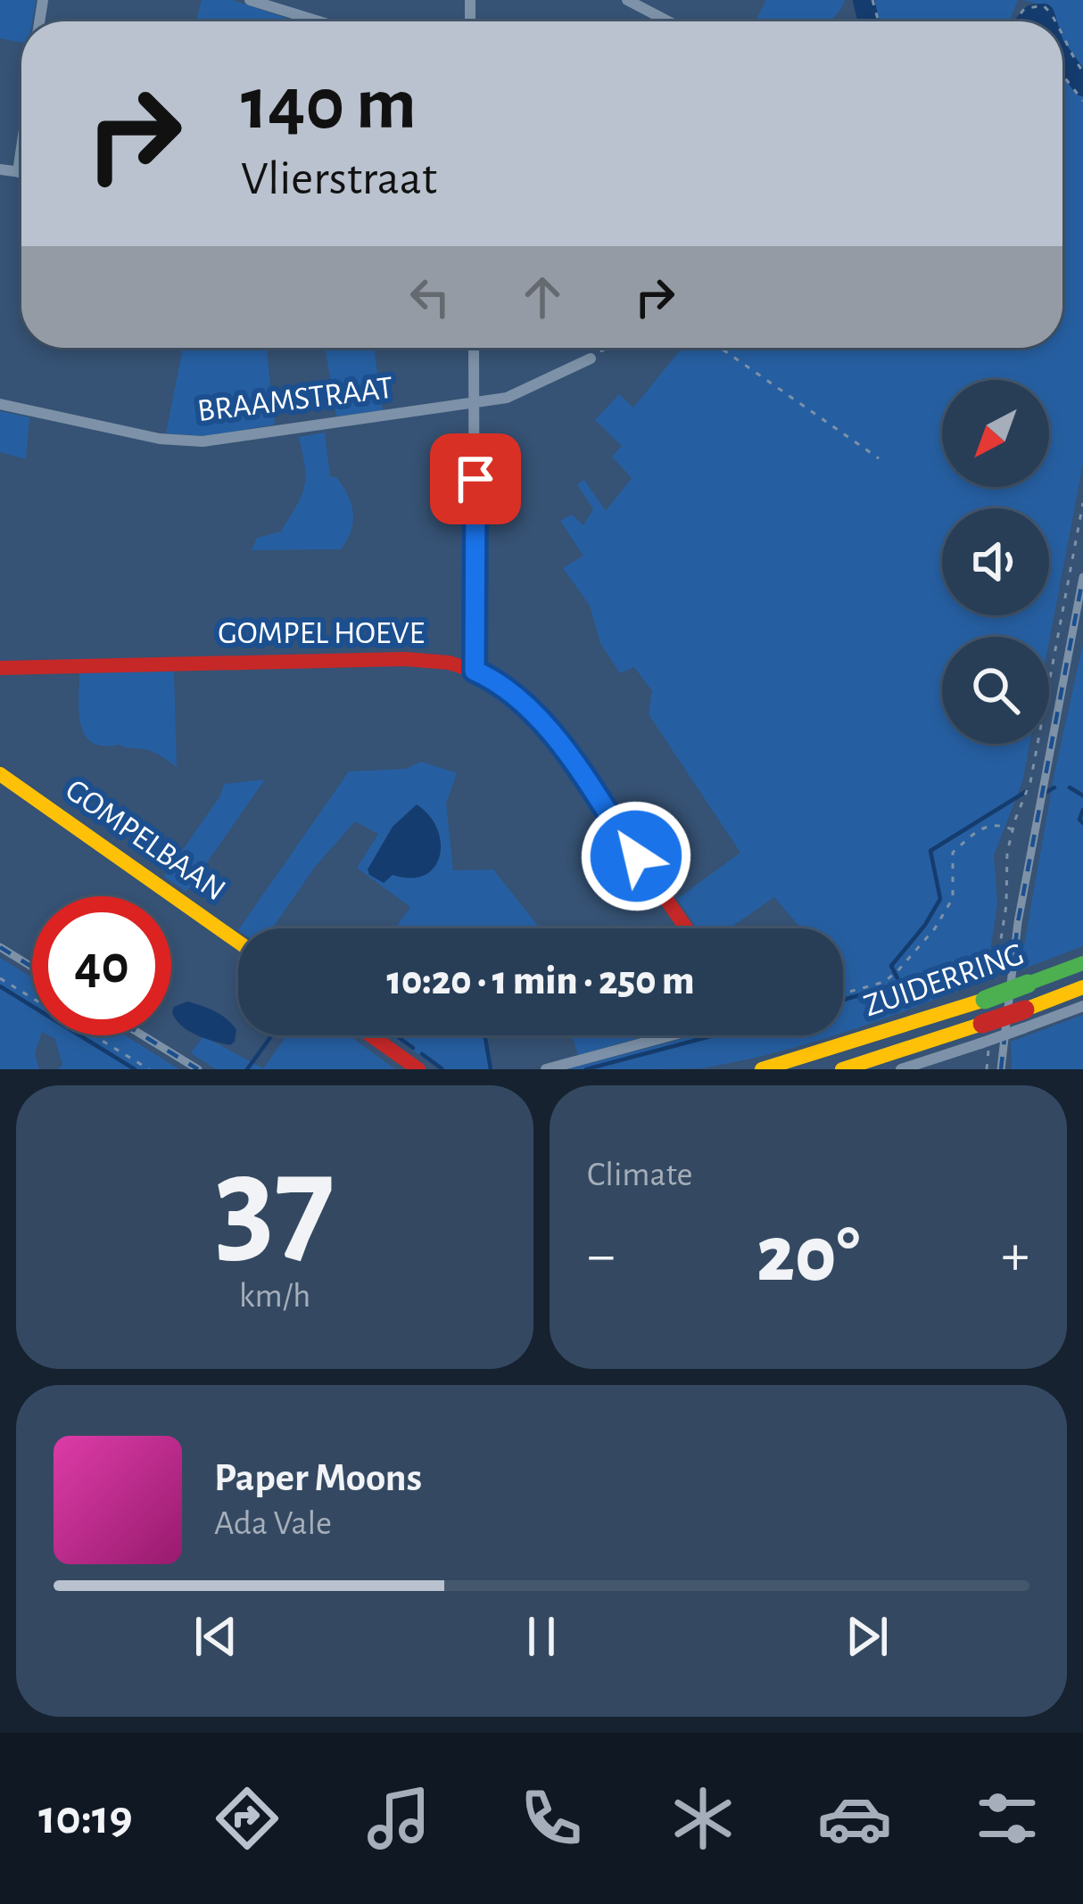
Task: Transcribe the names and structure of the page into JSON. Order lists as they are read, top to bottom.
{
  "streets": {
    "main road": ["GOMPEL HOEVE", "GOMPELBAAN", "ZUIDERRING"],
    "street": ["BRAAMSTRAAT"]
  },
  "north": "bottom left",
  "page": {
    "turn": ["140 m", "Vlierstraat"],
    "limit": "40",
    "trip": "10:20 · 1 min · 250 m",
    "tile": [
      ["37", "km/h"],
      "Climate"
    ],
    "heat": ["−", "20°", "+"],
    "song": ["Paper Moons", "Ada Vale"],
    "tabs": "10:19"
  }
}
